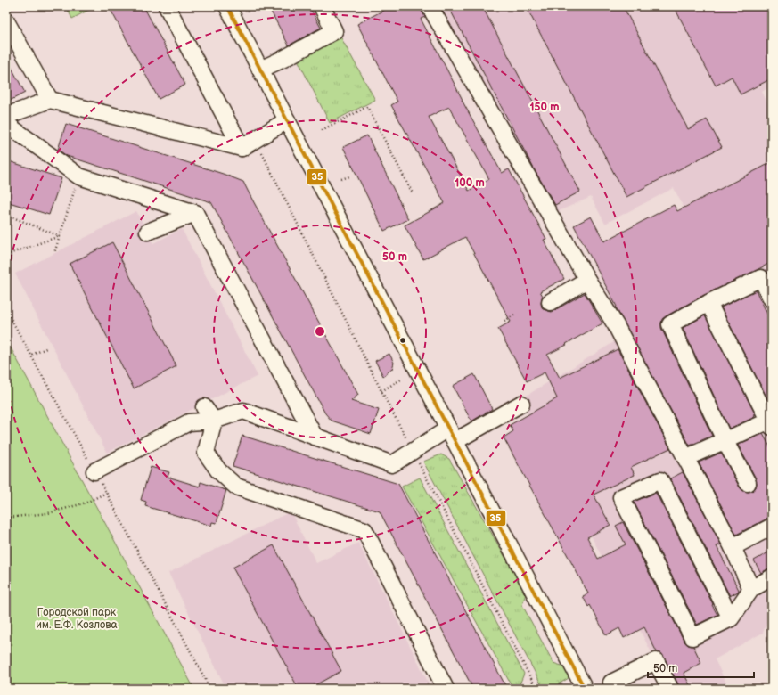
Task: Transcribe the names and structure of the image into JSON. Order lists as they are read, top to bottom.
{
  "parks": ["Городской парк им. Е.Ф. Козлова"],
  "lines": ["transit line 35"],
  "scale_bar": "50 m",
  "rings": ["150 m", "100 m", "50 m"]
}
